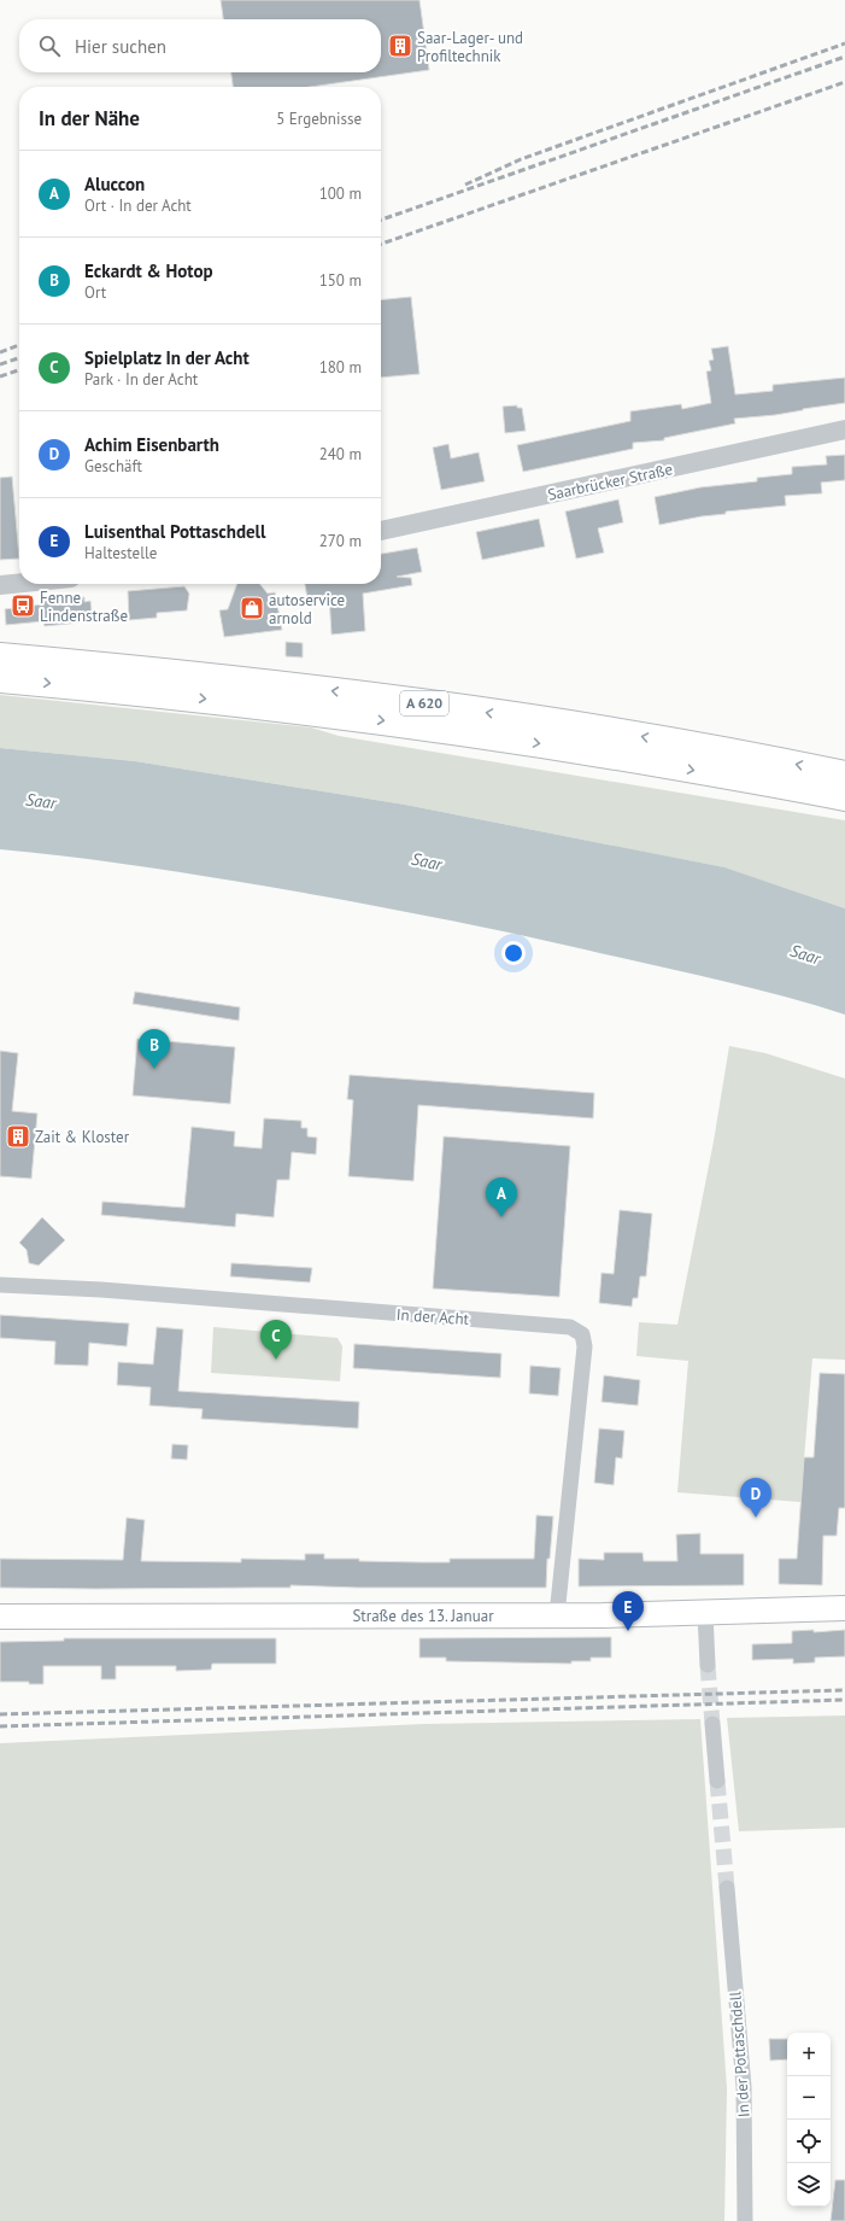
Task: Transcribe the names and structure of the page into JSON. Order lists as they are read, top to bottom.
{
  "streets": {
    "highway": ["A 620"],
    "main road": ["Straße des 13. Januar"],
    "street": ["Saarbrücker Straße", "In der Acht", "In der Pottaschdell"]
  },
  "crossings": [
    ["In der Acht", "Straße des 13. Januar"]
  ],
  "water": ["Saar"],
  "places": {
    "building": ["Saar-Lager- und Profiltechnik", "Zait & Kloster"],
    "bus stop": ["Fenne Lindenstraße"],
    "shop": ["autoservice arnold"]
  },
  "page": {
    "search": "Hier suchen",
    "heading": ["In der Nähe", "5 Ergebnisse"],
    "list": [
      {
        "mark": "A",
        "name": "Aluccon",
        "note": "Ort · In der Acht",
        "value": "100 m"
      },
      {
        "mark": "B",
        "name": "Eckardt & Hotop",
        "note": "Ort",
        "value": "150 m"
      },
      {
        "mark": "C",
        "name": "Spielplatz In der Acht",
        "note": "Park · In der Acht",
        "value": "180 m"
      },
      {
        "mark": "D",
        "name": "Achim Eisenbarth",
        "note": "Geschäft",
        "value": "240 m"
      },
      {
        "mark": "E",
        "name": "Luisenthal Pottaschdell",
        "note": "Haltestelle",
        "value": "270 m"
      }
    ],
    "pins": [
      "B",
      "A",
      "C",
      "D",
      "E"
    ],
    "map_buttons": ["+", "−"]
  }
}
